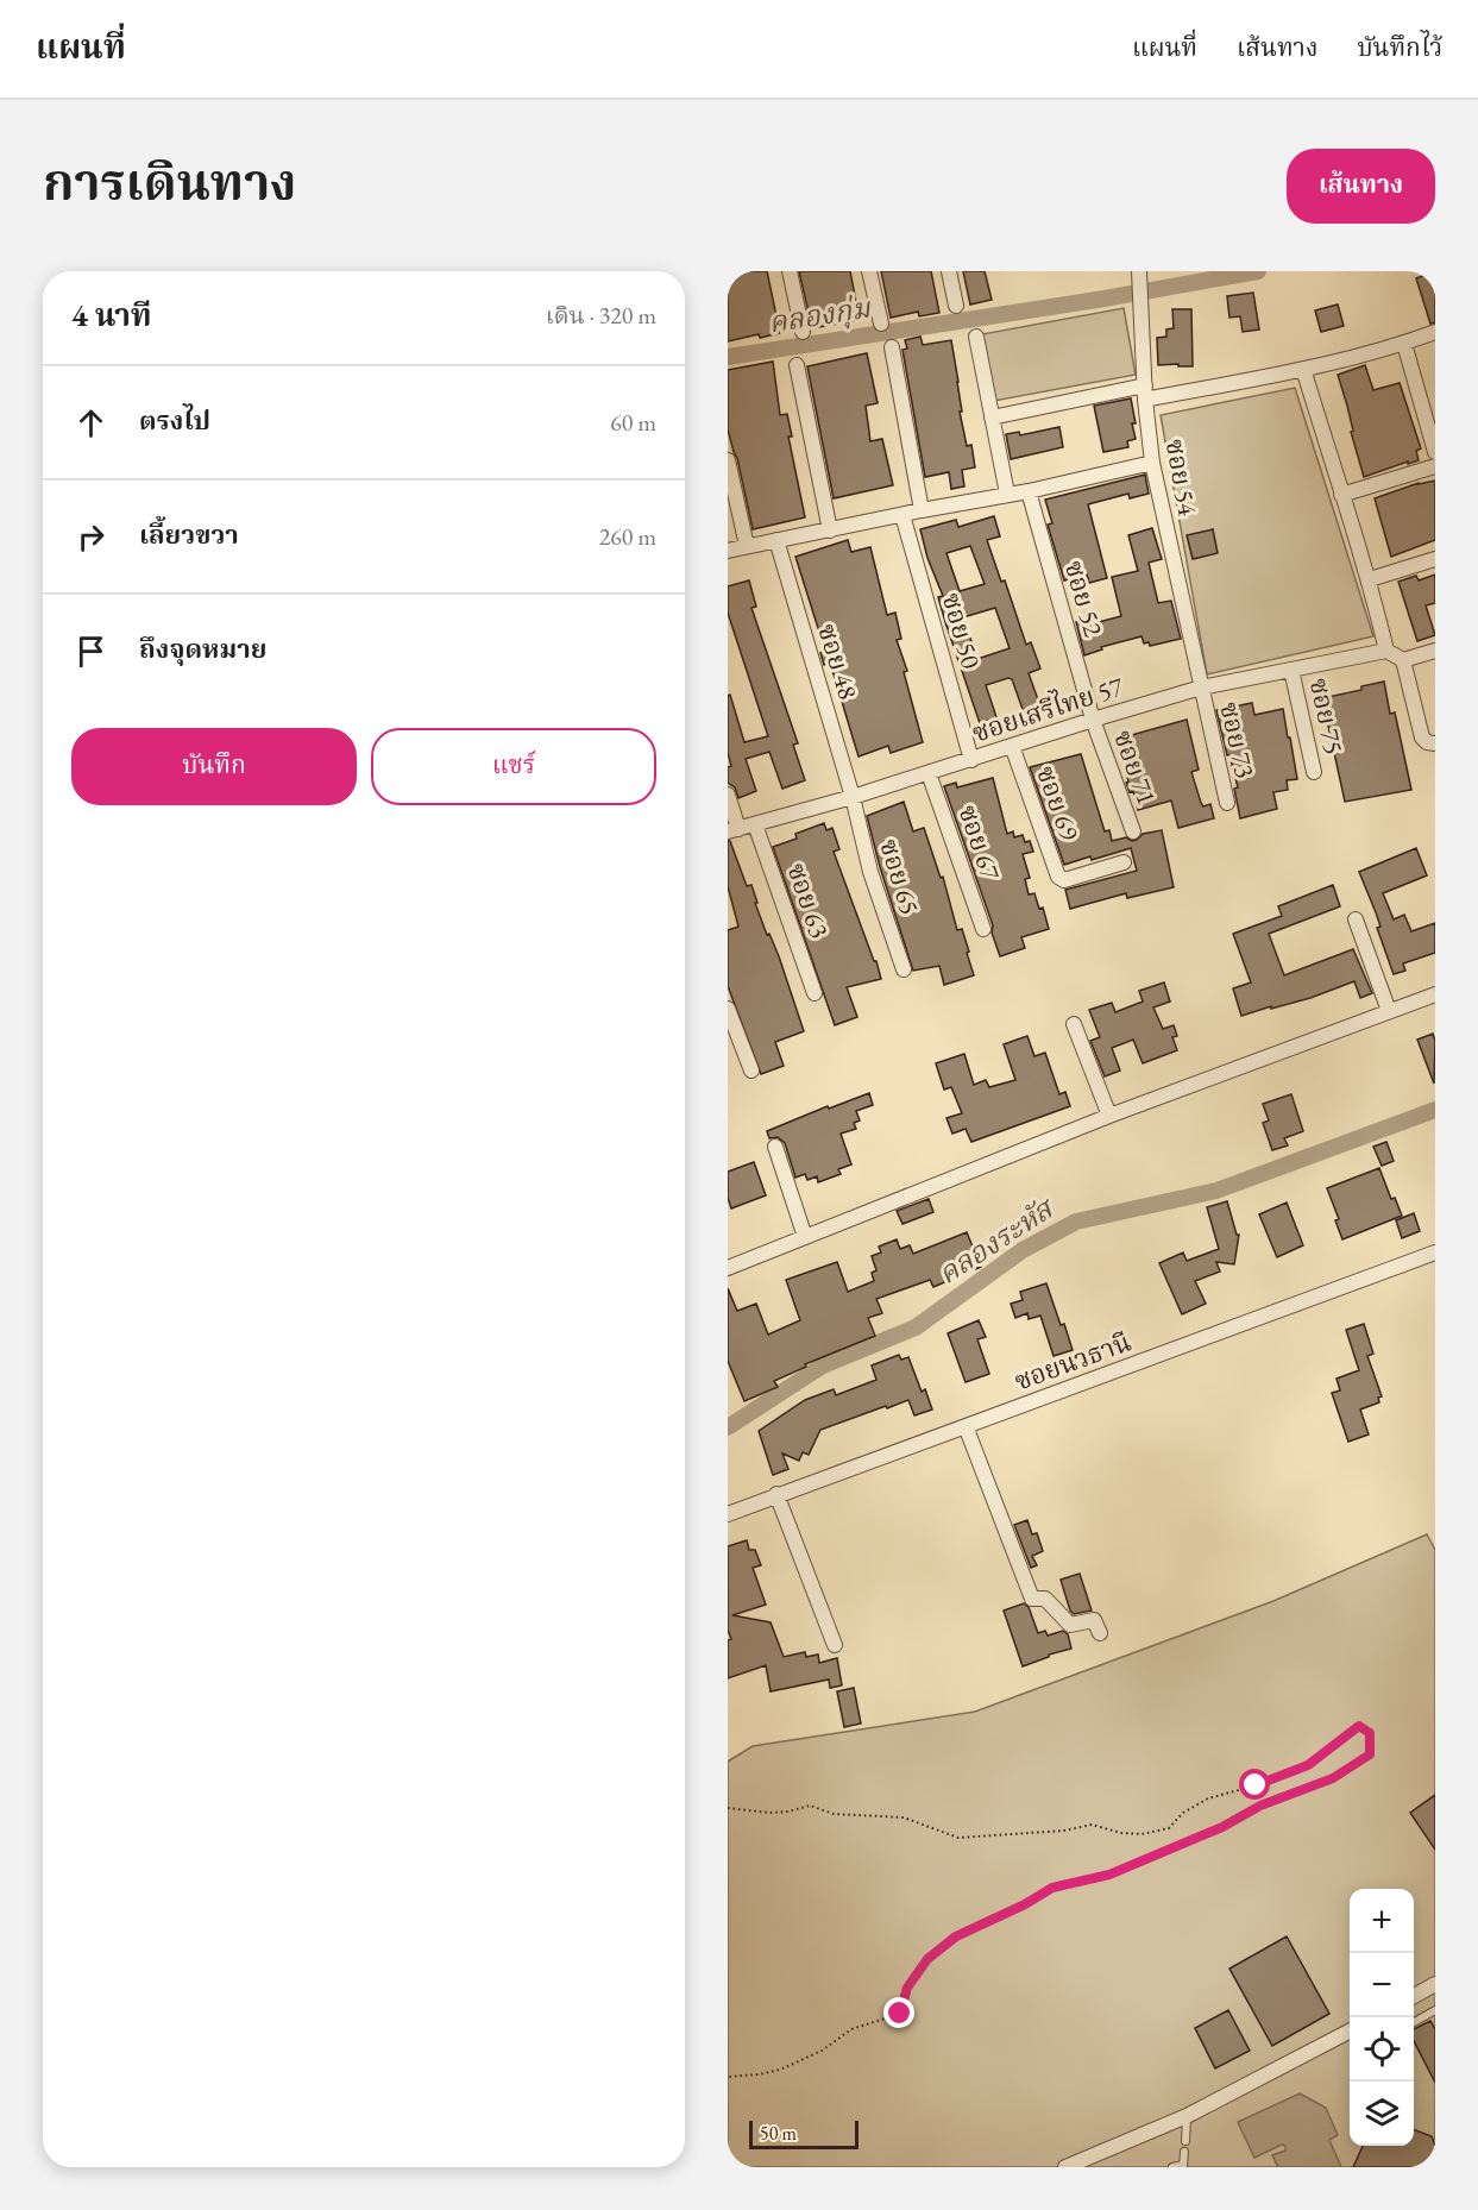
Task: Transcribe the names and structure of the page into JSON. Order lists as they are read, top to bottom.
{
  "streets": {
    "street": [
      "ซอย 54",
      "ซอย 52",
      "ซอย 50",
      "ซอย 48",
      "ซอยเสรีไทย 57",
      "ซอย 75",
      "ซอย 73",
      "ซอย 71",
      "ซอย 69",
      "ซอย 67",
      "ซอย 65",
      "ซอย 63",
      "ซอยนวธานี"
    ]
  },
  "crossings": [
    ["ซอย 54", "ซอยเสรีไทย 57"],
    ["ซอย 54", "ซอย 73"],
    ["ซอย 52", "ซอยเสรีไทย 57"],
    ["ซอย 52", "ซอย 71"],
    ["ซอย 50", "ซอยเสรีไทย 57"],
    ["ซอย 48", "ซอยเสรีไทย 57"],
    ["ซอย 48", "ซอย 65"],
    ["ซอยเสรีไทย 57", "ซอย 75"],
    ["ซอยเสรีไทย 57", "ซอย 73"],
    ["ซอยเสรีไทย 57", "ซอย 71"],
    ["ซอยเสรีไทย 57", "ซอย 69"],
    ["ซอยเสรีไทย 57", "ซอย 67"],
    ["ซอยเสรีไทย 57", "ซอย 65"],
    ["ซอยเสรีไทย 57", "ซอย 63"]
  ],
  "water": ["คลองกุ่ม", "คลองระหัส"],
  "scale_bar": "50 m",
  "page": {
    "header": "แผนที่",
    "nav": ["แผนที่", "เส้นทาง", "บันทึกไว้"],
    "title": "การเดินทาง",
    "buttons": [
      "เส้นทาง",
      ["บันทึก", "แชร์"]
    ],
    "heading": ["4 นาที", "เดิน · 320 m"],
    "list": [
      ["ตรงไป", "60 m"],
      ["เลี้ยวขวา", "260 m"],
      "ถึงจุดหมาย"
    ],
    "map_buttons": ["+", "−"],
    "scale": "50 m"
  }
}
